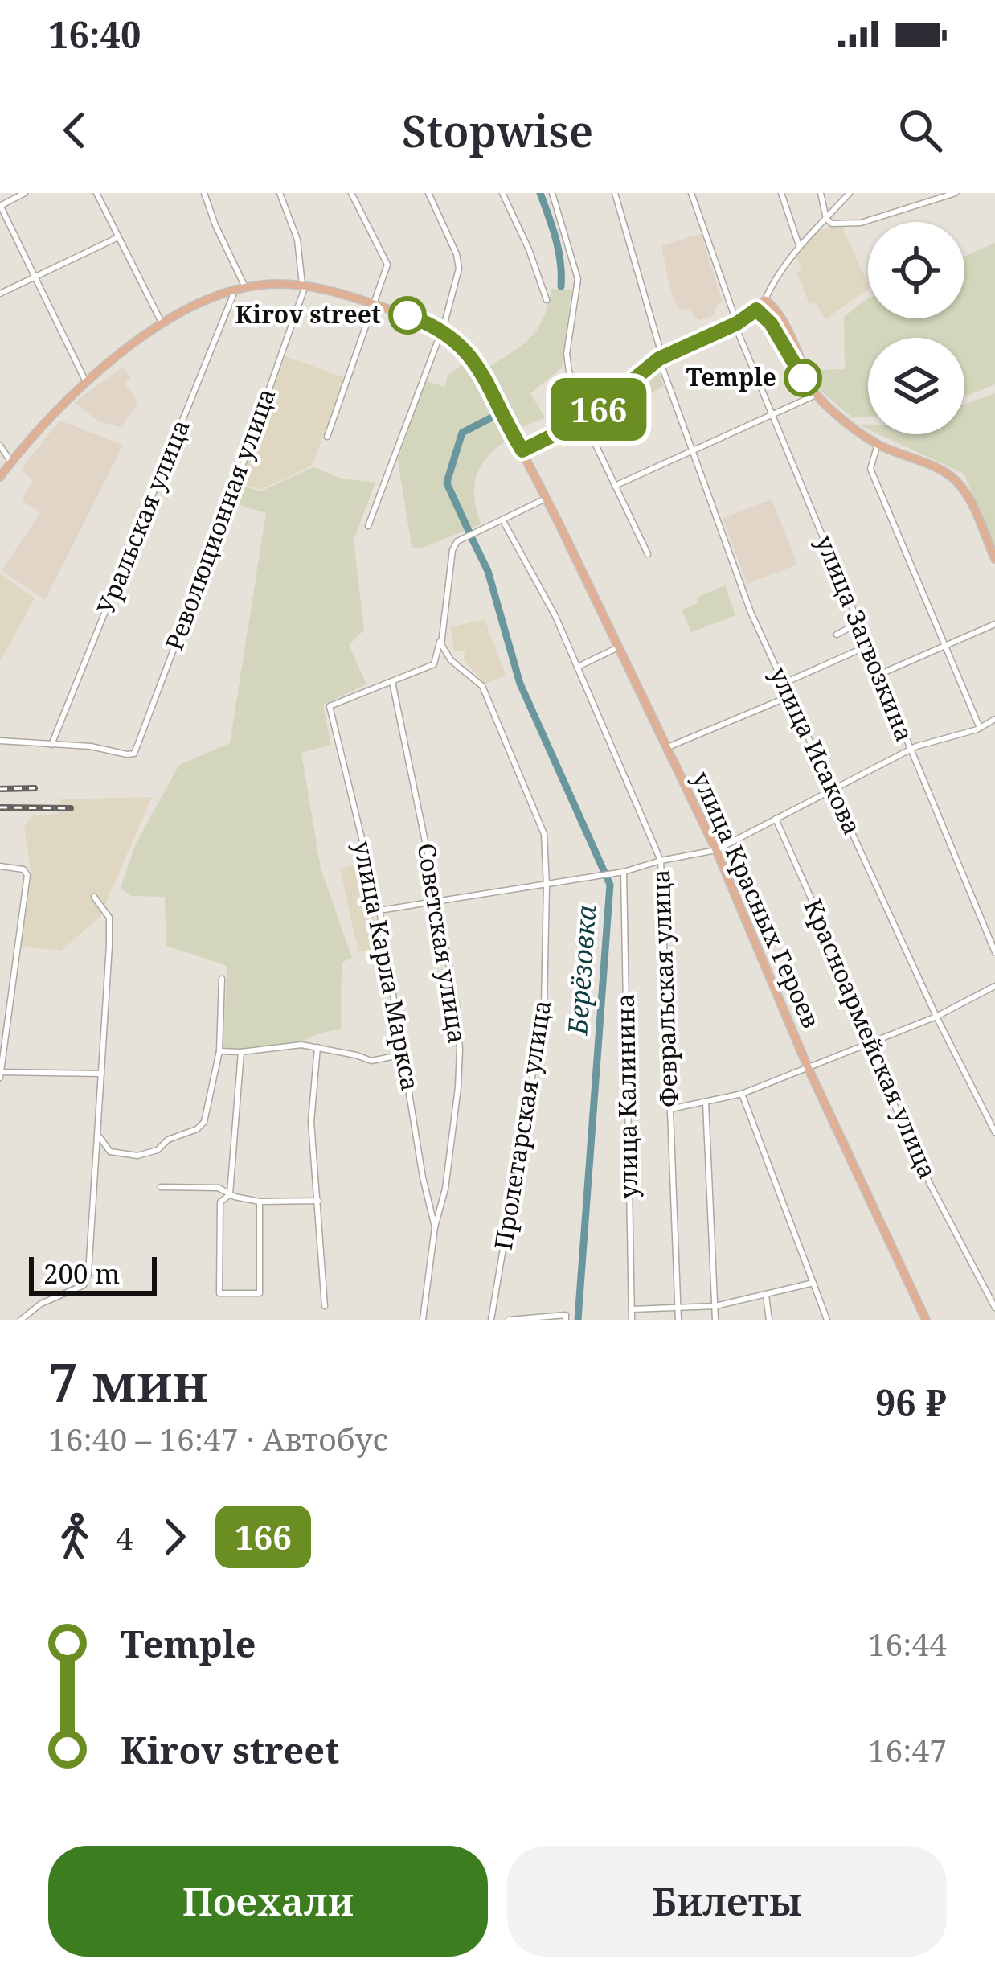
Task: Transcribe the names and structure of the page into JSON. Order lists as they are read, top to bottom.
{
  "streets": {
    "main road": ["улица Красных Героев"],
    "street": [
      "Уральская улица",
      "Революционная улица",
      "улица Загвозкина",
      "улица Исакова",
      "Советская улица",
      "улица Карла Маркса",
      "Февральская улица",
      "Красноармейская улица",
      "улица Калинина",
      "Пролетарская улица"
    ]
  },
  "crossings": [
    ["Уральская улица", "Революционная улица"],
    ["Советская улица", "улица Карла Маркса"]
  ],
  "water": ["Берёзовка"],
  "places": ["Kirov street", "Temple"],
  "lines": ["bus line 166"],
  "scale_bar": "200 m",
  "page": {
    "status": "16:40",
    "header": "Stopwise",
    "on_map": "166",
    "scale": "200 m",
    "heading": ["7 мин", "16:40 – 16:47 · Автобус", "96 ₽"],
    "legs": ["4", "166"],
    "list": [
      {
        "name": "Temple",
        "value": "16:44"
      },
      {
        "name": "Kirov street",
        "value": "16:47"
      }
    ],
    "buttons": ["Поехали", "Билеты"]
  }
}
